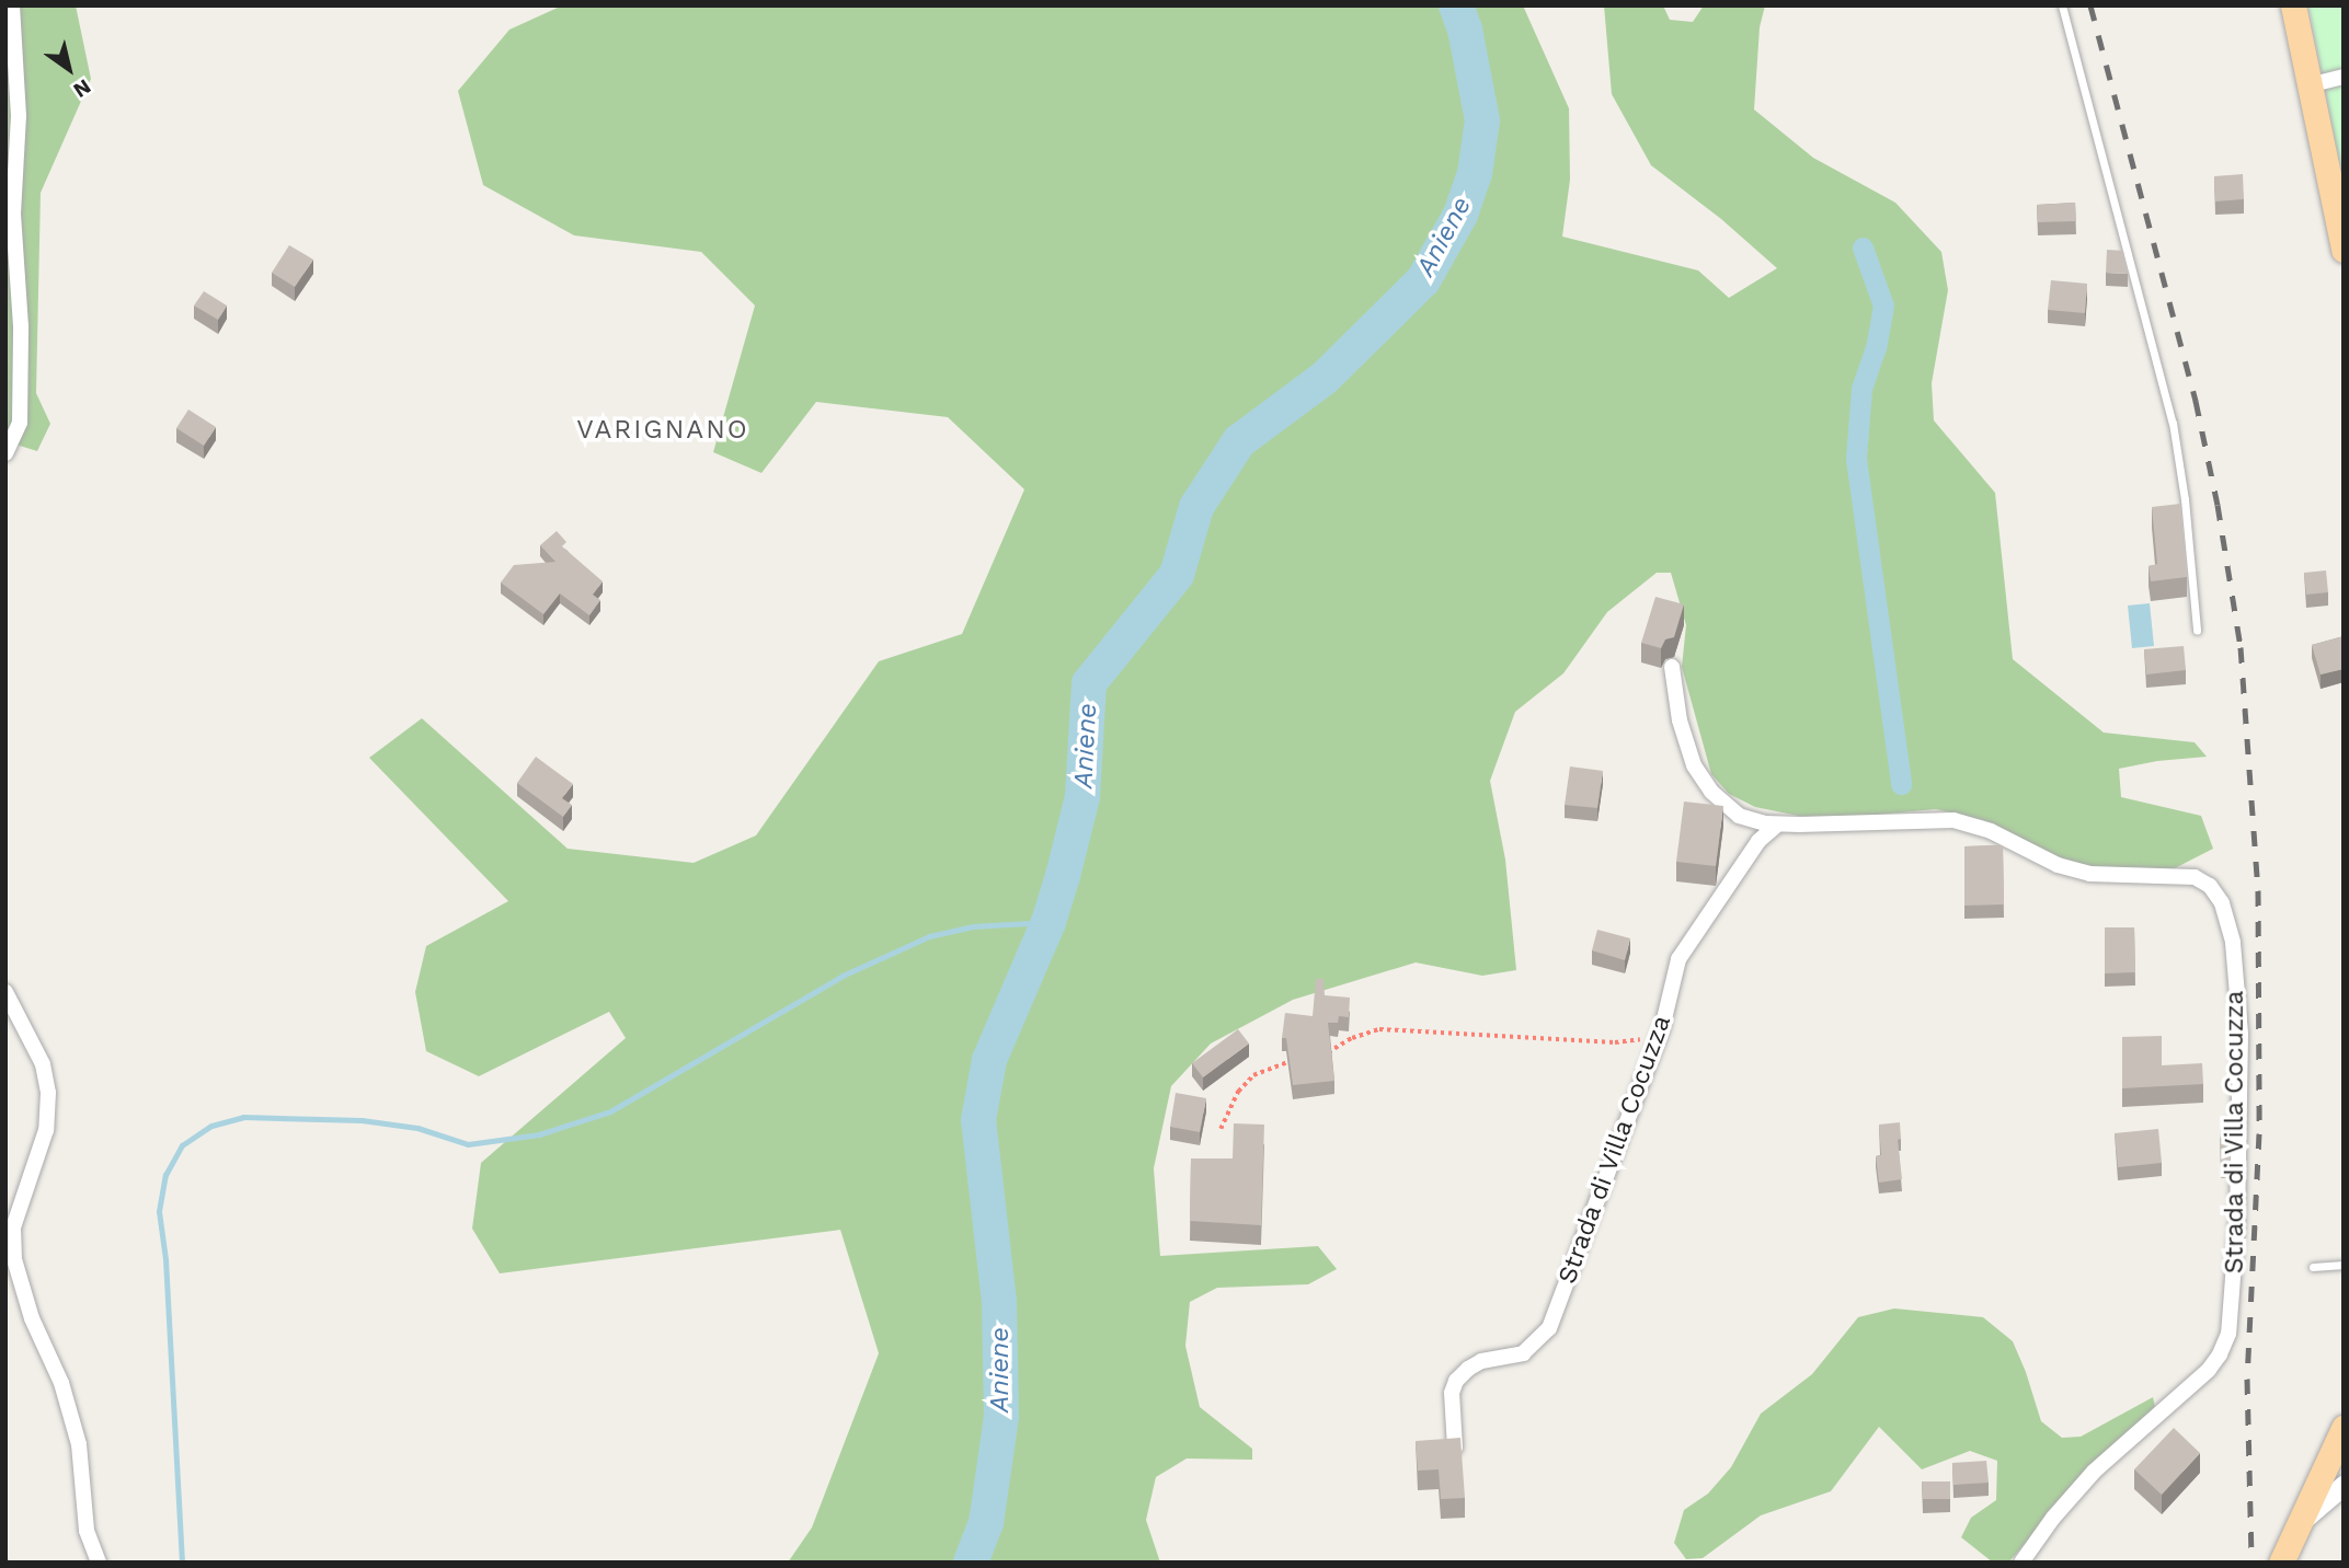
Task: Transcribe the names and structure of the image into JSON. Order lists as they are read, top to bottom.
{
  "streets": {
    "street": ["Strada di Villa Cocuzza"]
  },
  "districts": ["VARIGNANO"],
  "water": ["Aniene"],
  "north": "bottom right"
}
